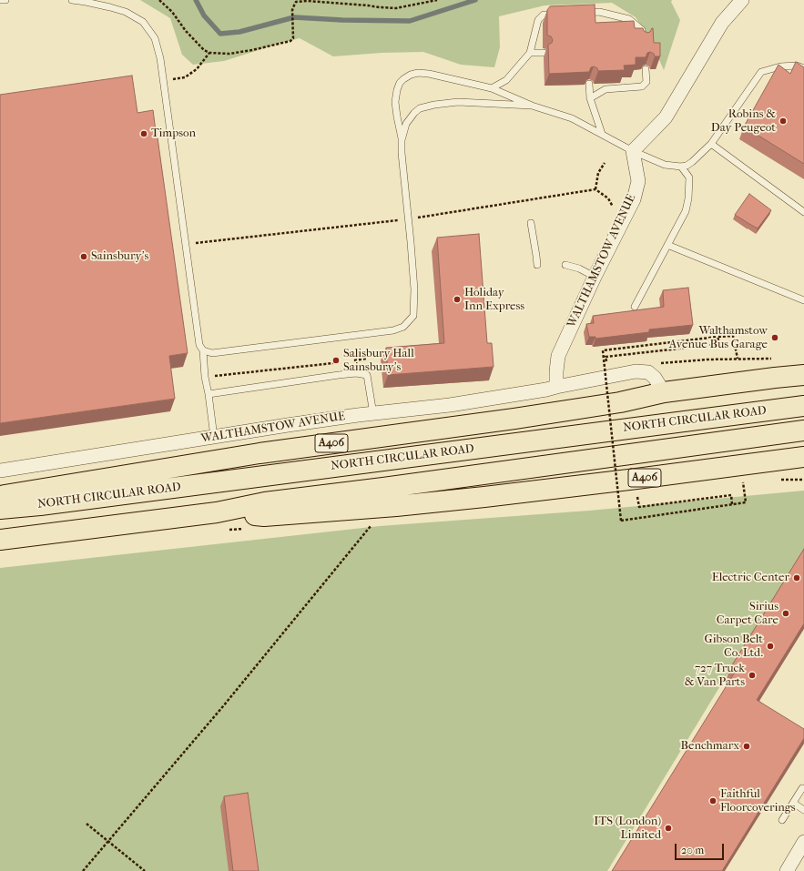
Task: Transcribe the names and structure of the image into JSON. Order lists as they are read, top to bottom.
{
  "streets": {
    "highway": ["NORTH CIRCULAR ROAD", "A406"],
    "street": ["WALTHAMSTOW AVENUE"]
  },
  "crossings": [
    ["WALTHAMSTOW AVENUE", "A406"],
    ["NORTH CIRCULAR ROAD", "A406"]
  ],
  "places": [
    "Robins & Day Peugeot",
    "Timpson",
    "Sainsbury's",
    "Holiday Inn Express",
    "Walthamstow Avenue Bus Garage",
    "Salisbury Hall Sainsbury's",
    "Electric Center",
    "Sirius Carpet Care",
    "Gibson Belt Co. Ltd.",
    "727 Truck & Van Parts",
    "Benchmarx",
    "Faithful Floorcoverings",
    "ITS (London) Limited"
  ],
  "scale_bar": "20 m"
}
